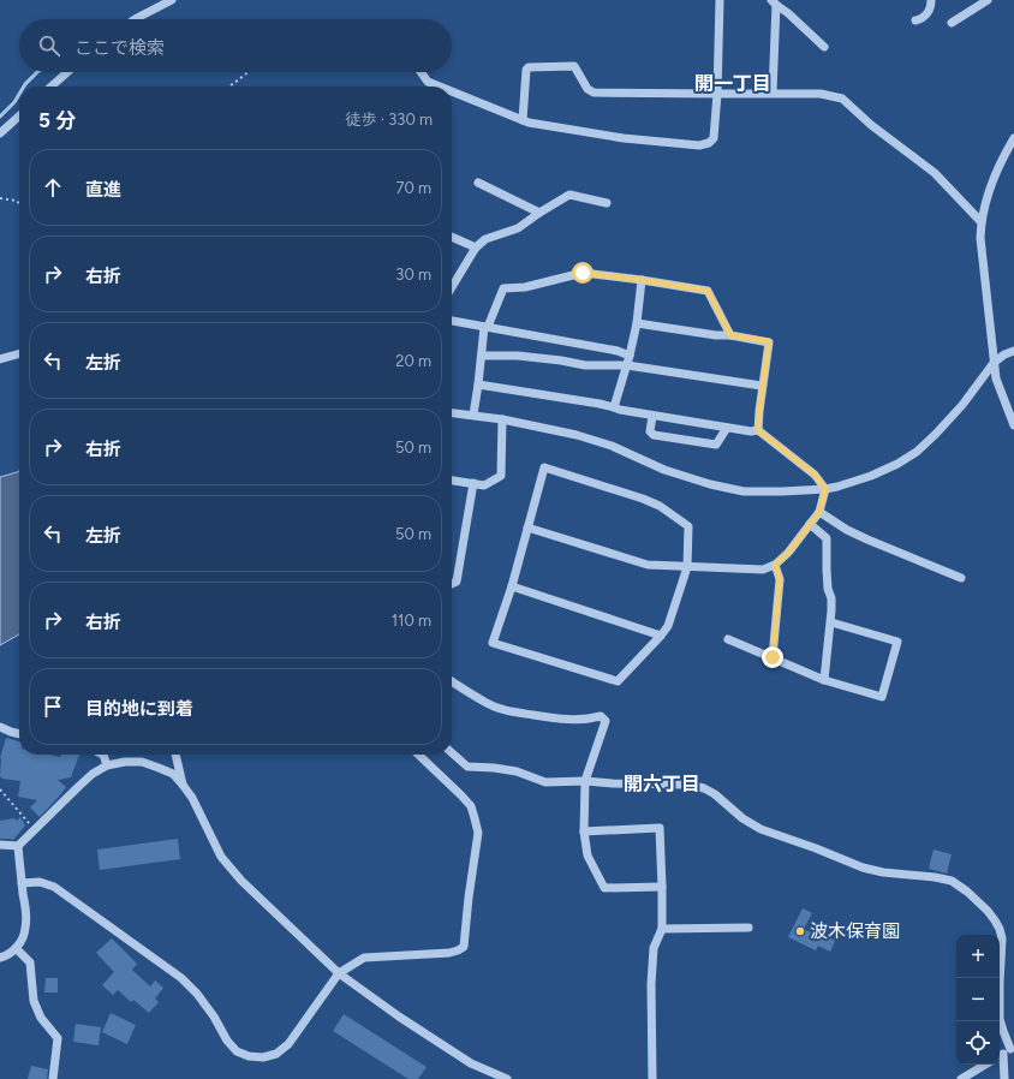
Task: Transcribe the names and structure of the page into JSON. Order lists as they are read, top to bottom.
{
  "districts": ["開一丁目", "開六丁目"],
  "places": ["波木保育園"],
  "page": {
    "search": "ここで検索",
    "heading": ["5 分", "徒歩 · 330 m"],
    "list": [
      ["直進", "70 m"],
      ["右折", "30 m"],
      ["左折", "20 m"],
      ["右折", "50 m"],
      ["左折", "50 m"],
      ["右折", "110 m"],
      "目的地に到着"
    ],
    "map_buttons": ["+", "−"]
  }
}
